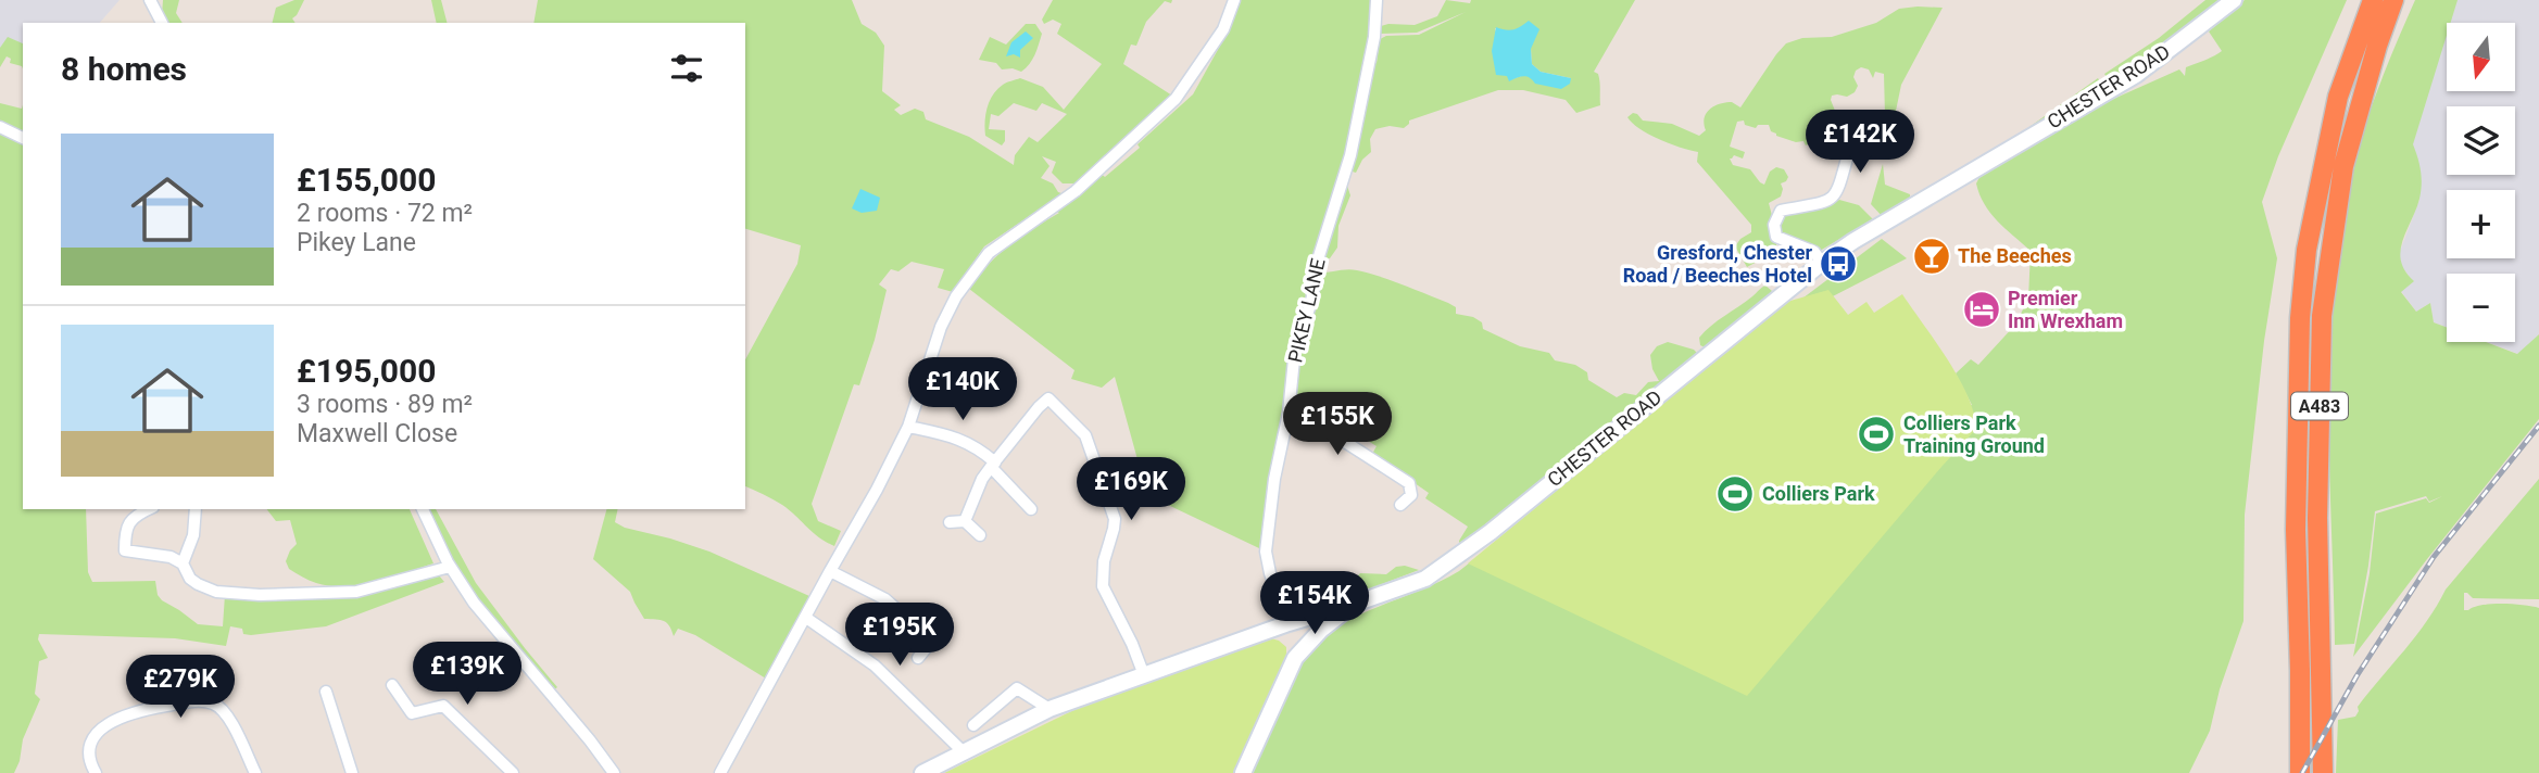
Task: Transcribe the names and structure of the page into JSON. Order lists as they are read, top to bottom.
{
  "streets": {
    "highway": ["A483"],
    "main road": ["CHESTER ROAD"],
    "street": ["PIKEY LANE"]
  },
  "crossings": [
    ["CHESTER ROAD", "PIKEY LANE"]
  ],
  "places": {
    "bar": ["The Beeches"],
    "bus stop": ["Gresford, Chester Road / Beeches Hotel"],
    "hotel": ["Premier Inn Wrexham"],
    "sports": ["Colliers Park Training Ground", "Colliers Park"]
  },
  "north": "bottom",
  "page": {
    "map_buttons": ["+", "−"],
    "heading": "8 homes",
    "price": [
      "£142K",
      "£140K",
      "£155K",
      "£169K",
      "£154K",
      "£195K",
      "£139K",
      "£279K"
    ],
    "list": [
      {
        "name": "£155,000",
        "note": "2 rooms · 72 m² · Pikey Lane"
      },
      {
        "name": "£195,000",
        "note": "3 rooms · 89 m² · Maxwell Close"
      }
    ]
  }
}
